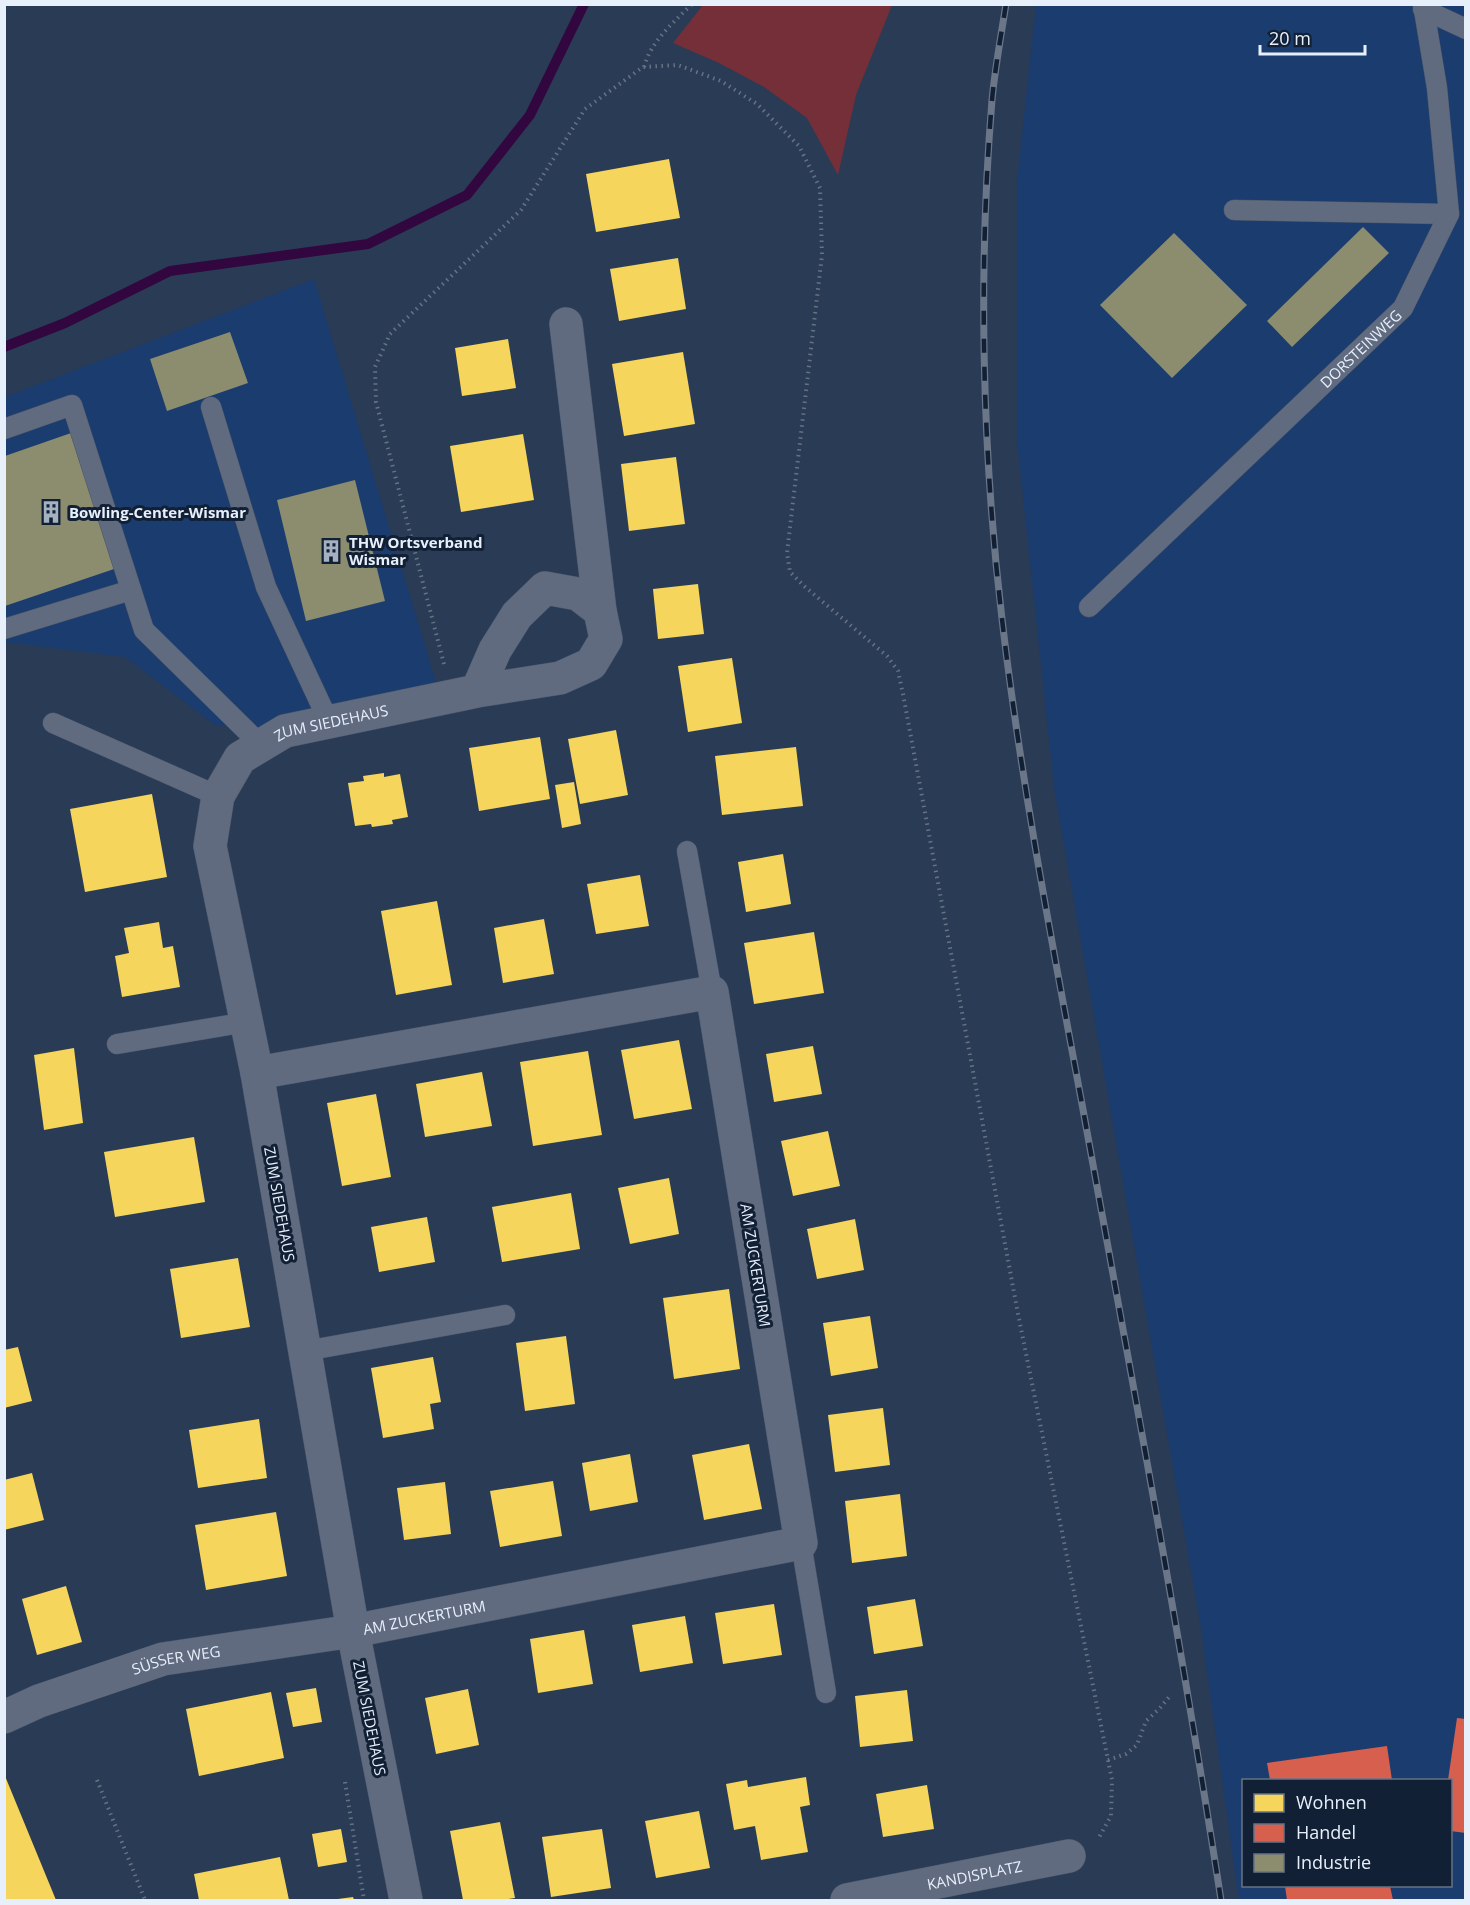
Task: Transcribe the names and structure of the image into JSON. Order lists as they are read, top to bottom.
{
  "streets": {
    "street": [
      "ZUM SIEDEHAUS",
      "AM ZUCKERTURM",
      "SÜSSER WEG",
      "KANDISPLATZ"
    ],
    "lane": ["DORSTEINWEG"]
  },
  "crossings": [
    ["ZUM SIEDEHAUS", "AM ZUCKERTURM"],
    ["ZUM SIEDEHAUS", "SÜSSER WEG"],
    ["AM ZUCKERTURM", "SÜSSER WEG"]
  ],
  "places": {
    "building": ["Bowling-Center-Wismar", "THW Ortsverband Wismar"]
  },
  "legend": ["Wohnen", "Handel", "Industrie"],
  "scale_bar": "20 m"
}
